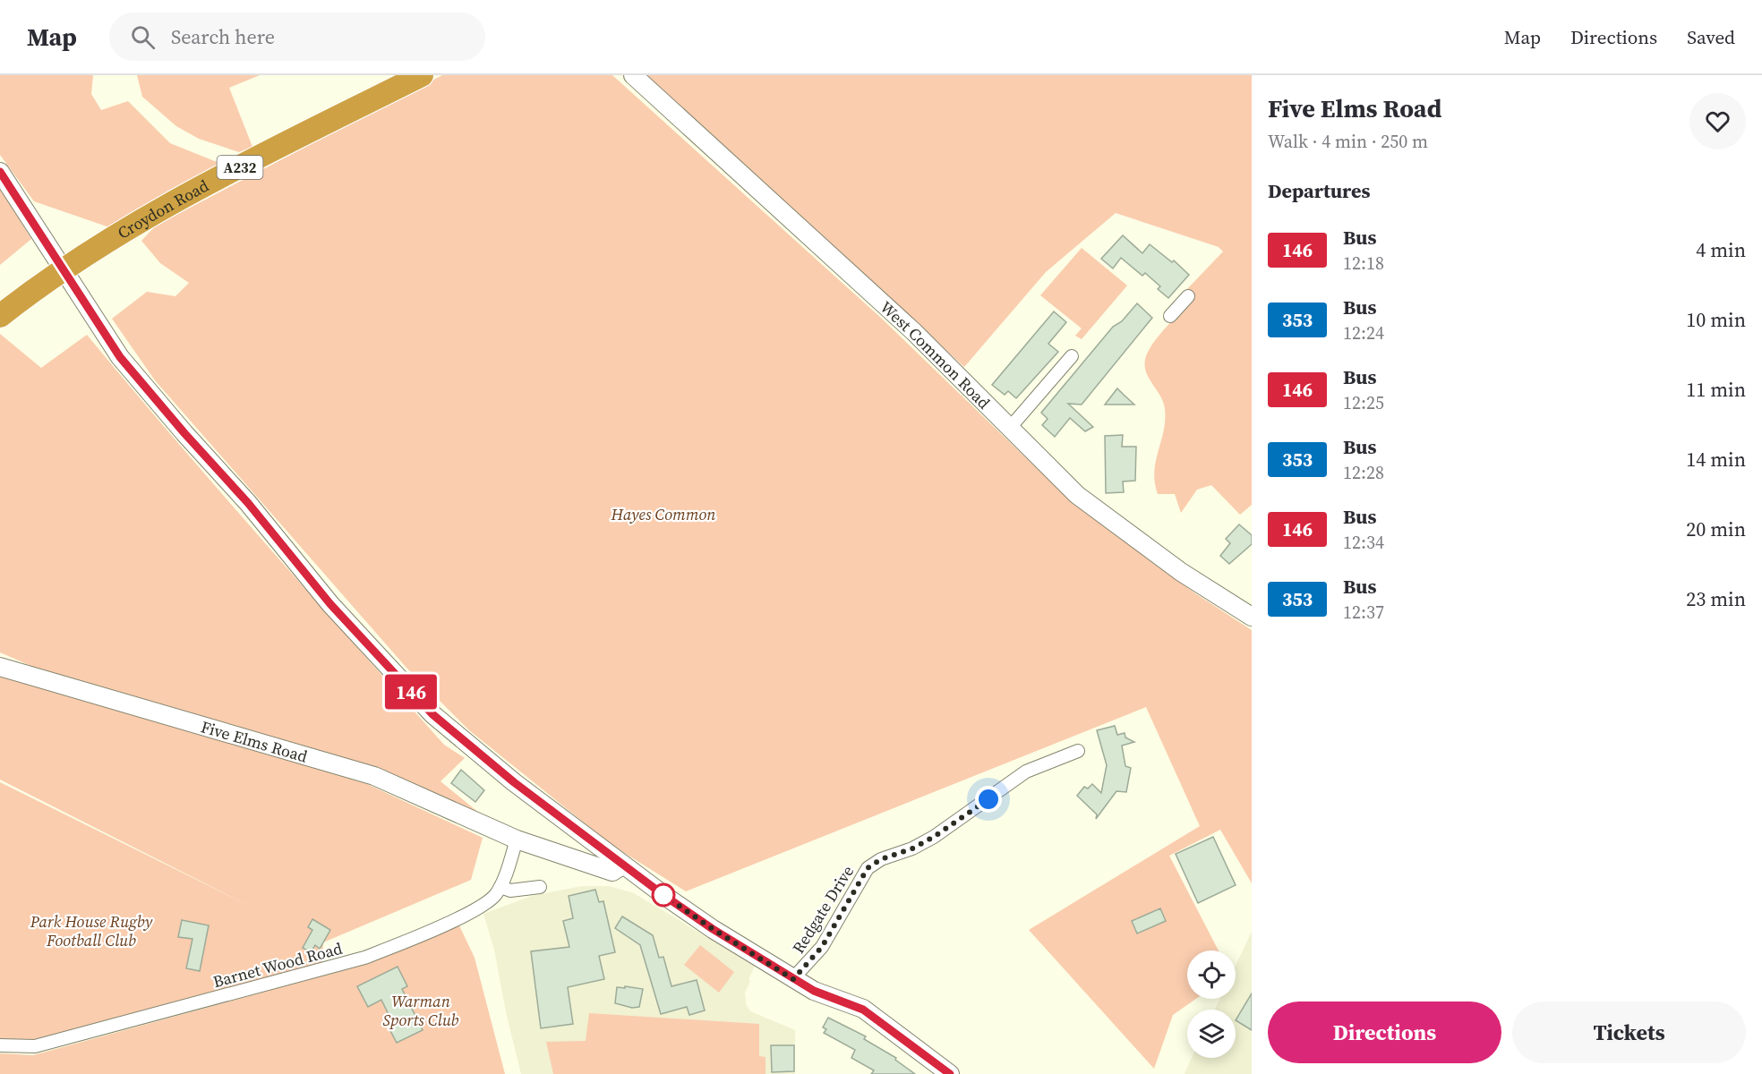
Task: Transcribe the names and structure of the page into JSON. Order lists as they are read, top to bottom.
{
  "streets": {
    "highway": ["A232", "Croydon Road"],
    "street": [
      "West Common Road",
      "Five Elms Road",
      "Redgate Drive",
      "Barnet Wood Road"
    ]
  },
  "crossings": [
    ["Five Elms Road", "Barnet Wood Road"]
  ],
  "parks": ["Hayes Common", "Park House Rugby Football Club", "Warman Sports Club"],
  "lines": ["bus line 146"],
  "page": {
    "header": "Map",
    "search": "Search here",
    "nav": ["Map", "Directions", "Saved"],
    "on_map": "146",
    "heading": [
      ["Five Elms Road", "Walk · 4 min · 250 m"],
      "Departures"
    ],
    "list": [
      {
        "mark": "146",
        "name": "Bus",
        "note": "12:18",
        "value": "4 min"
      },
      {
        "mark": "353",
        "name": "Bus",
        "note": "12:24",
        "value": "10 min"
      },
      {
        "mark": "146",
        "name": "Bus",
        "note": "12:25",
        "value": "11 min"
      },
      {
        "mark": "353",
        "name": "Bus",
        "note": "12:28",
        "value": "14 min"
      },
      {
        "mark": "146",
        "name": "Bus",
        "note": "12:34",
        "value": "20 min"
      },
      {
        "mark": "353",
        "name": "Bus",
        "note": "12:37",
        "value": "23 min"
      }
    ],
    "buttons": ["Directions", "Tickets"]
  }
}
